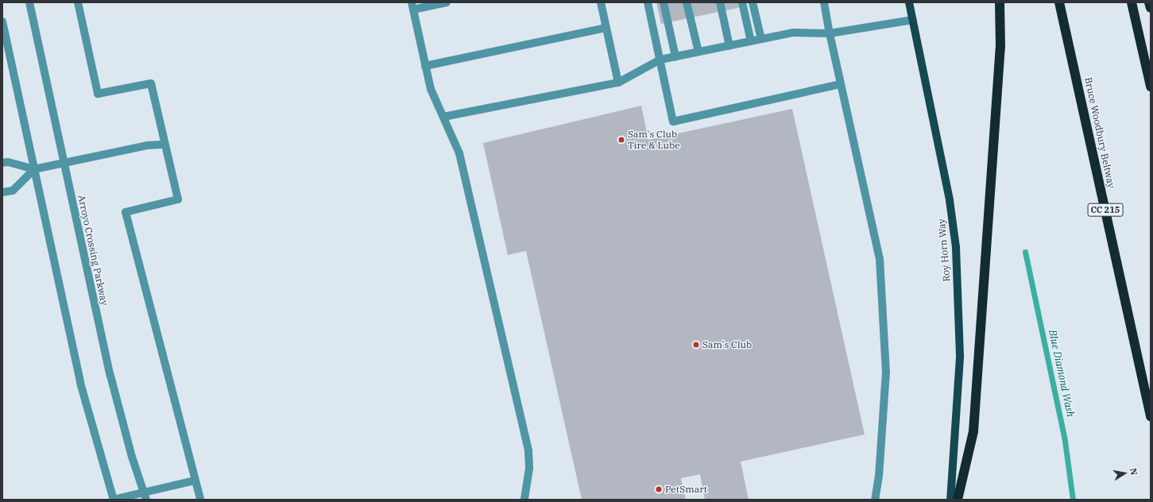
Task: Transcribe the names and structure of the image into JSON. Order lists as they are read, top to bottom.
{
  "streets": {
    "highway": ["Bruce Woodbury Beltway", "CC 215"],
    "main road": ["Roy Horn Way"],
    "street": ["Arroyo Crossing Parkway"]
  },
  "water": ["Blue Diamond Wash"],
  "places": ["Sam's Club Tire & Lube", "Sam's Club", "PetSmart"],
  "north": "right"
}
